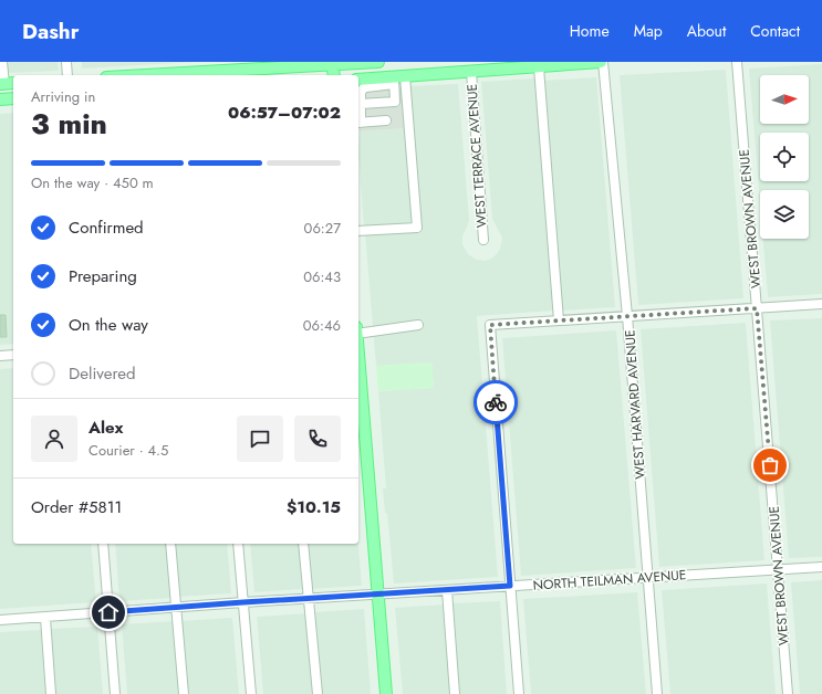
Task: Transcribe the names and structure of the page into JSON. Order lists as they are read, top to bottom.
{
  "streets": {
    "street": [
      "WEST TERRACE AVENUE",
      "WEST BROWN AVENUE",
      "WEST HARVARD AVENUE",
      "NORTH TEILMAN AVENUE"
    ]
  },
  "crossings": [
    ["WEST BROWN AVENUE", "NORTH TEILMAN AVENUE"],
    ["WEST HARVARD AVENUE", "NORTH TEILMAN AVENUE"]
  ],
  "north": "right",
  "page": {
    "header": "Dashr",
    "nav": [
      "Home",
      "Map",
      "About",
      "Contact"
    ],
    "heading": ["3 min", "Arriving in", "06:57–07:02"],
    "panel": [
      "Alex",
      "Courier · 4.5",
      "Order #5811",
      "$10.15"
    ],
    "bar": "On the way · 450 m",
    "list": [
      ["Confirmed", "06:27"],
      ["Preparing", "06:43"],
      ["On the way", "06:46"],
      "Delivered"
    ]
  }
}
